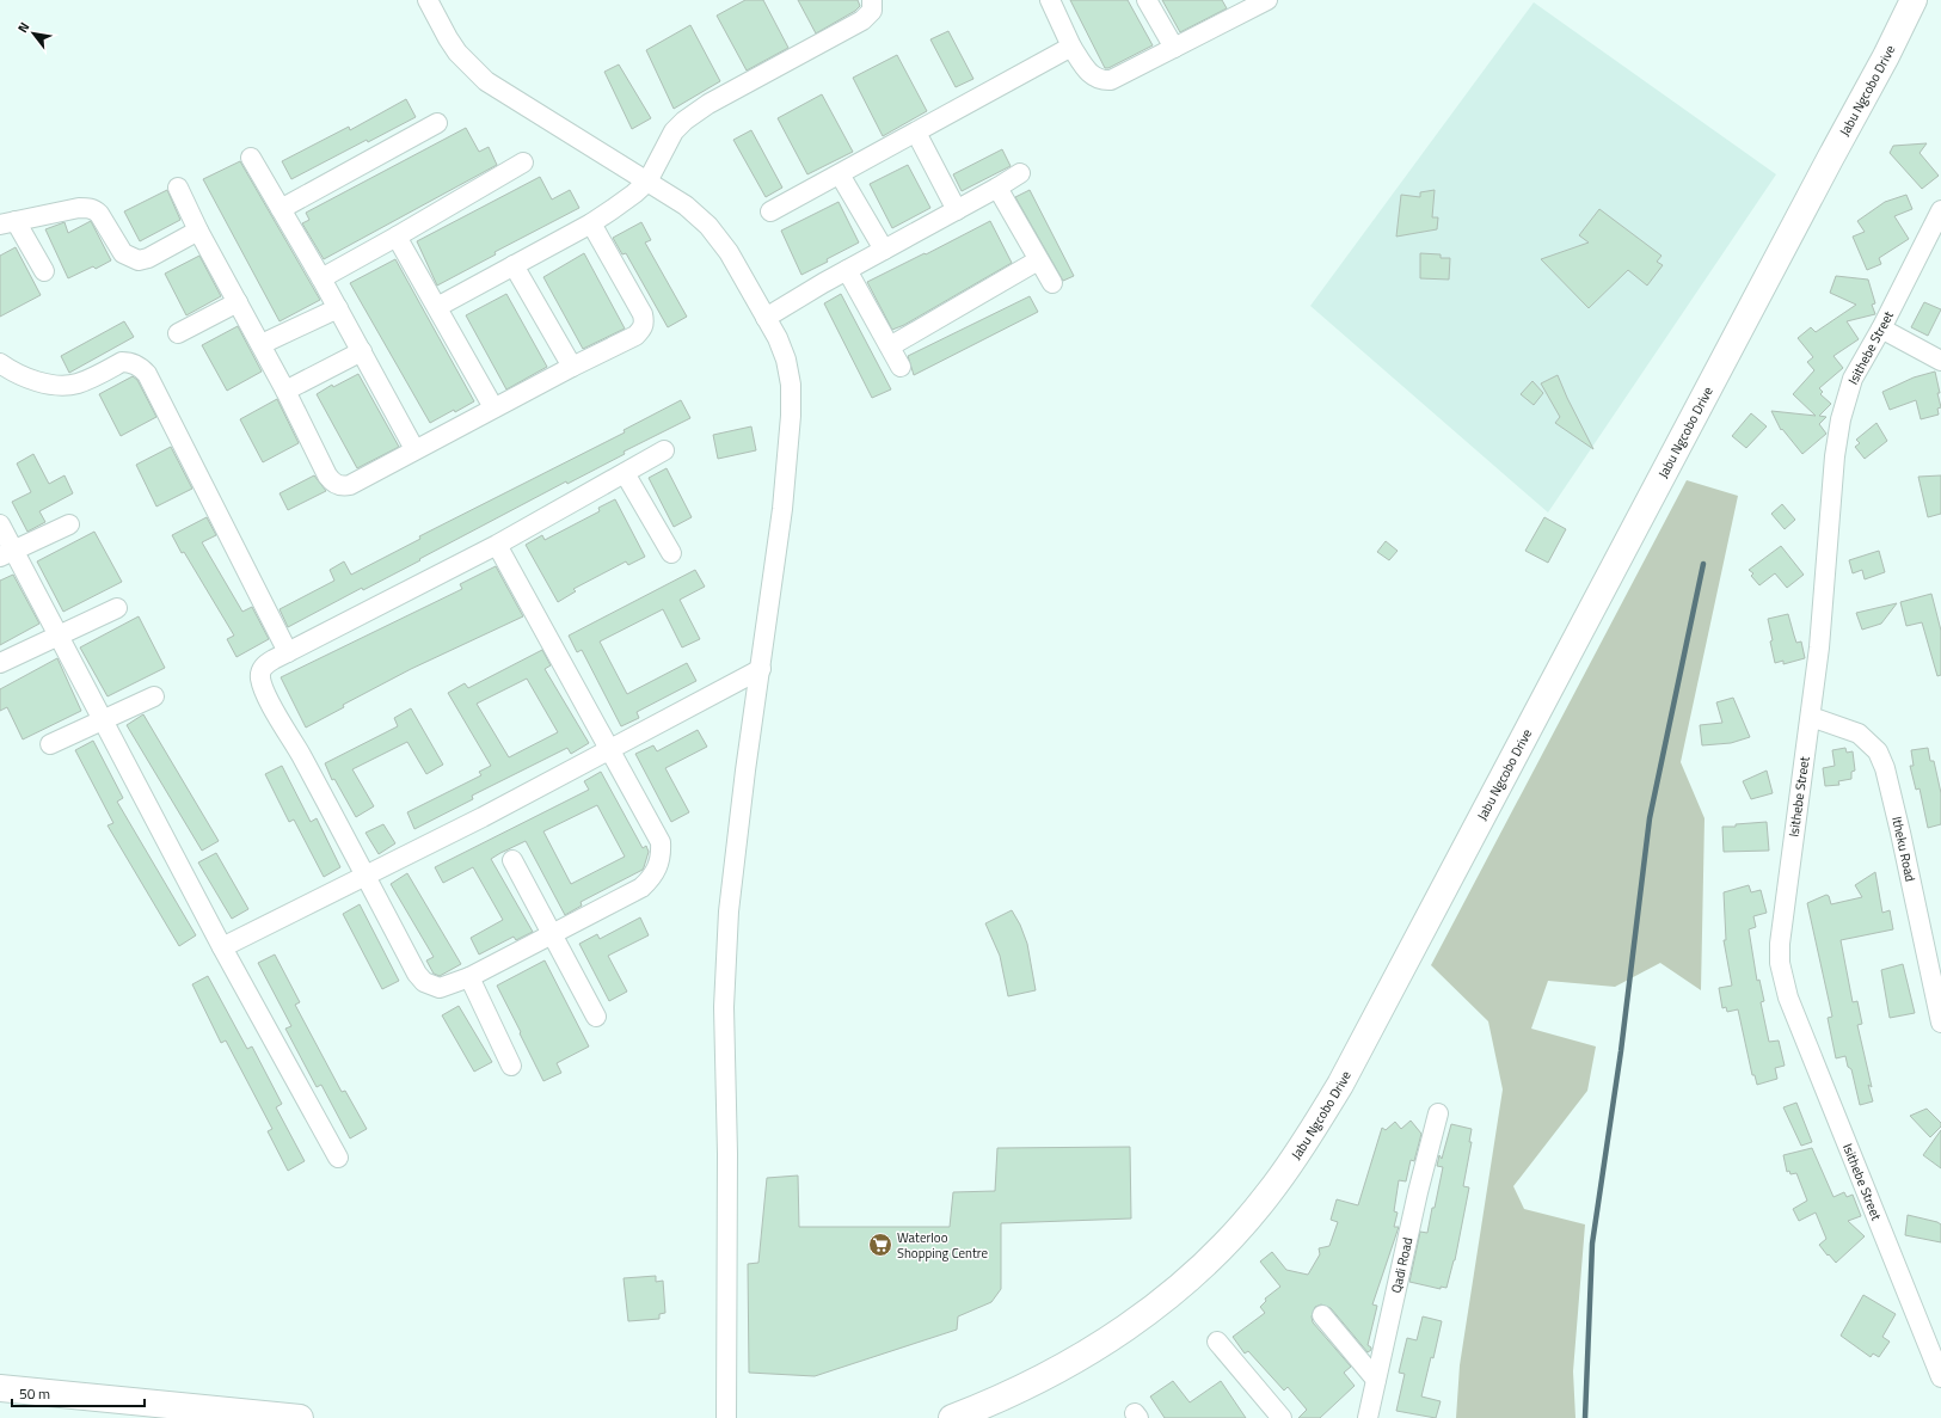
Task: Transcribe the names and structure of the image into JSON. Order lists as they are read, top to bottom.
{
  "streets": {
    "main road": ["Jabu Ngcobo Drive"],
    "street": ["Isithebe Street", "Itheku Road", "Qadi Road"]
  },
  "crossings": [
    ["Isithebe Street", "Itheku Road"]
  ],
  "places": {
    "supermarket": ["Waterloo Shopping Centre"]
  },
  "scale_bar": "50 m",
  "north": "top left"
}
